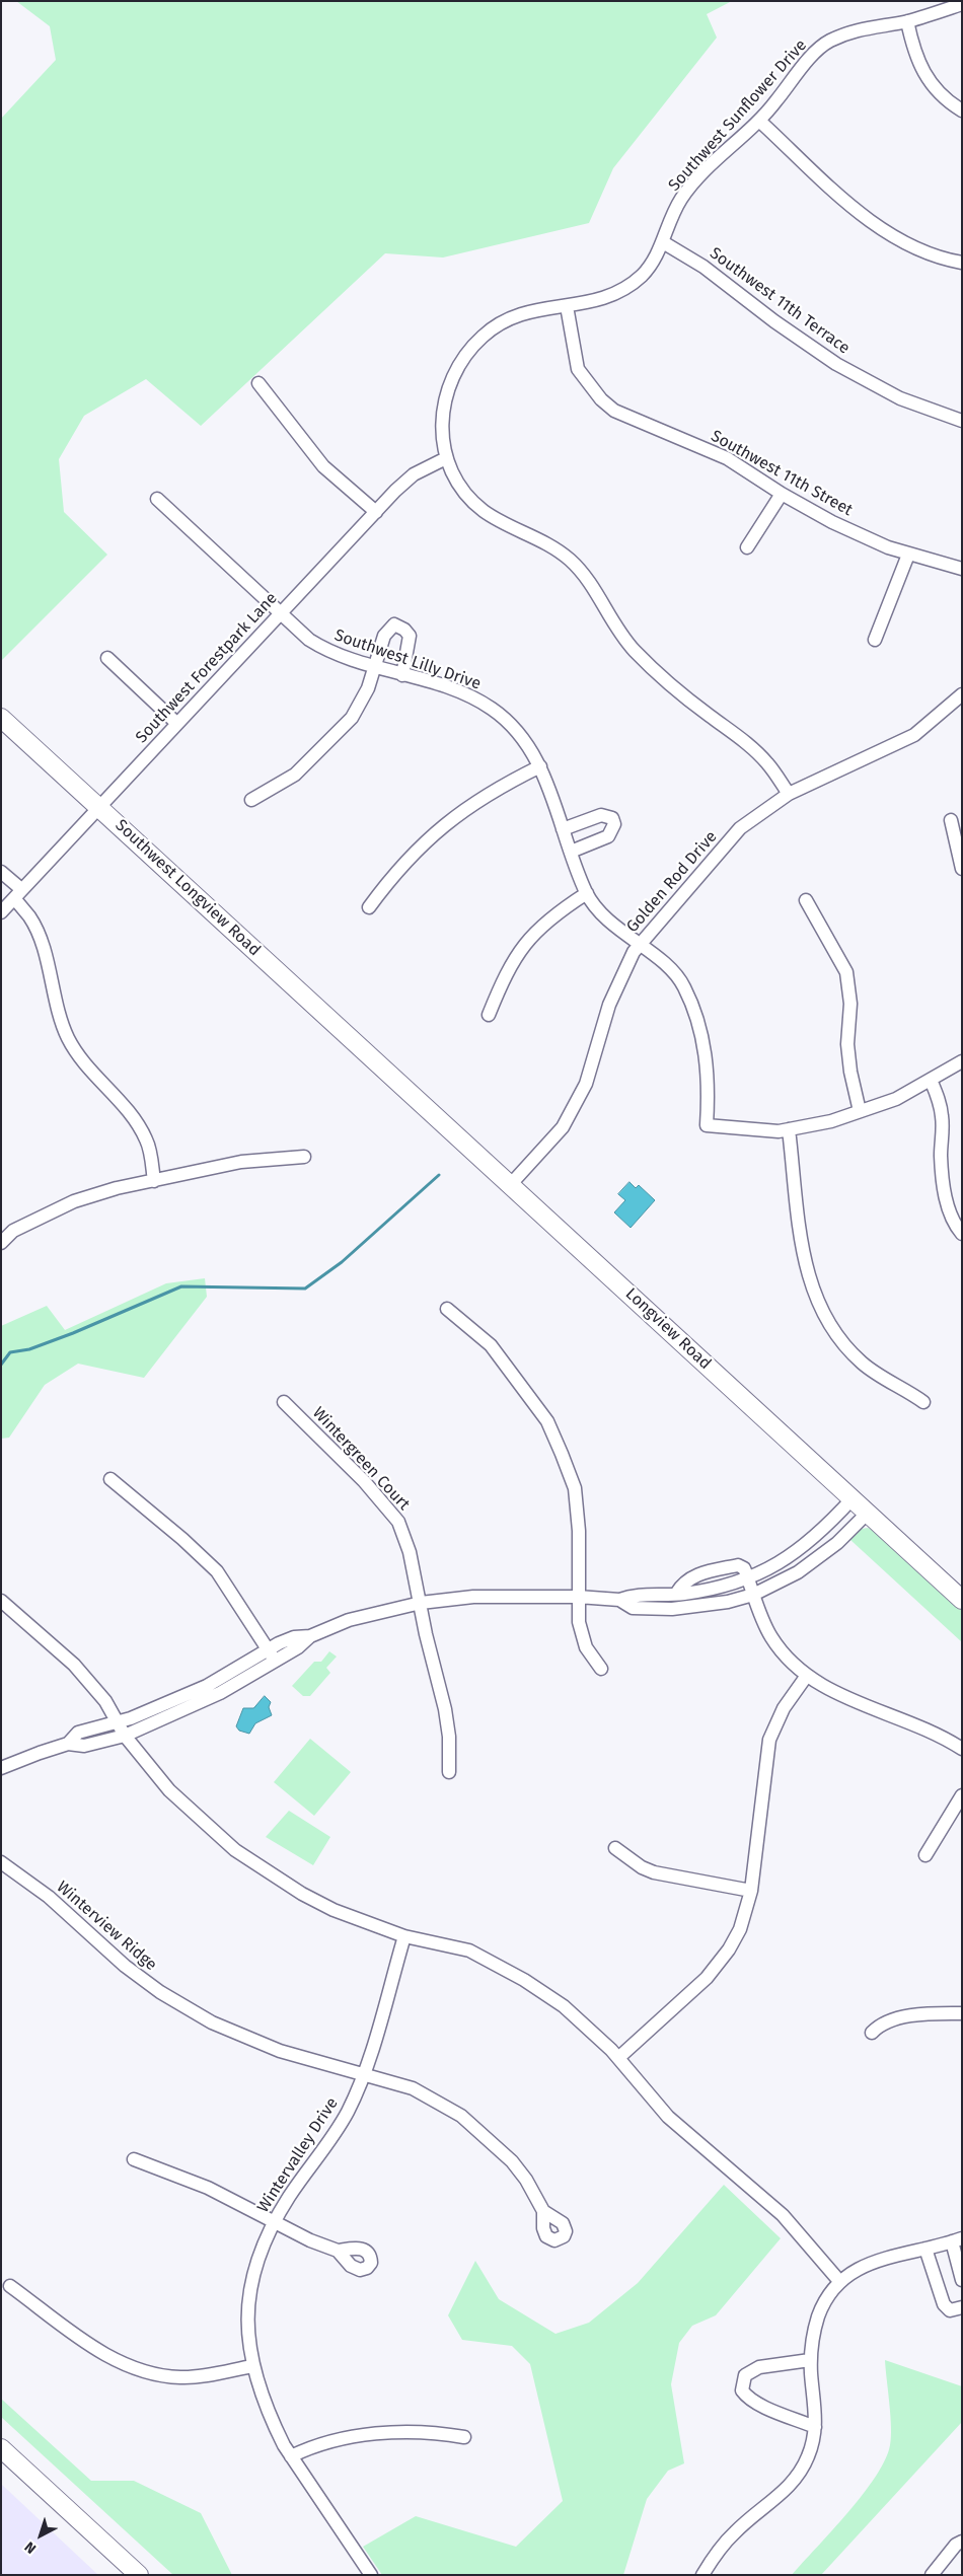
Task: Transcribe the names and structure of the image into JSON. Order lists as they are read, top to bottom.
{
  "streets": {
    "street": [
      "Southwest Sunflower Drive",
      "Southwest 11th Terrace",
      "Southwest 11th Street",
      "Southwest Lilly Drive",
      "Southwest Forestpark Lane",
      "Golden Rod Drive",
      "Southwest Longview Road",
      "Longview Road",
      "Wintergreen Court",
      "Winterview Ridge",
      "Wintervalley Drive"
    ]
  },
  "crossings": [
    ["Southwest Sunflower Drive", "Southwest 11th Terrace"],
    ["Southwest Sunflower Drive", "Southwest 11th Street"],
    ["Southwest Sunflower Drive", "Southwest Forestpark Lane"],
    ["Southwest Sunflower Drive", "Golden Rod Drive"],
    ["Southwest Lilly Drive", "Southwest Forestpark Lane"],
    ["Southwest Lilly Drive", "Golden Rod Drive"],
    ["Southwest Forestpark Lane", "Southwest Longview Road"],
    ["Golden Rod Drive", "Longview Road"],
    ["Southwest Longview Road", "Longview Road"],
    ["Winterview Ridge", "Wintervalley Drive"]
  ],
  "north": "bottom left"
}
